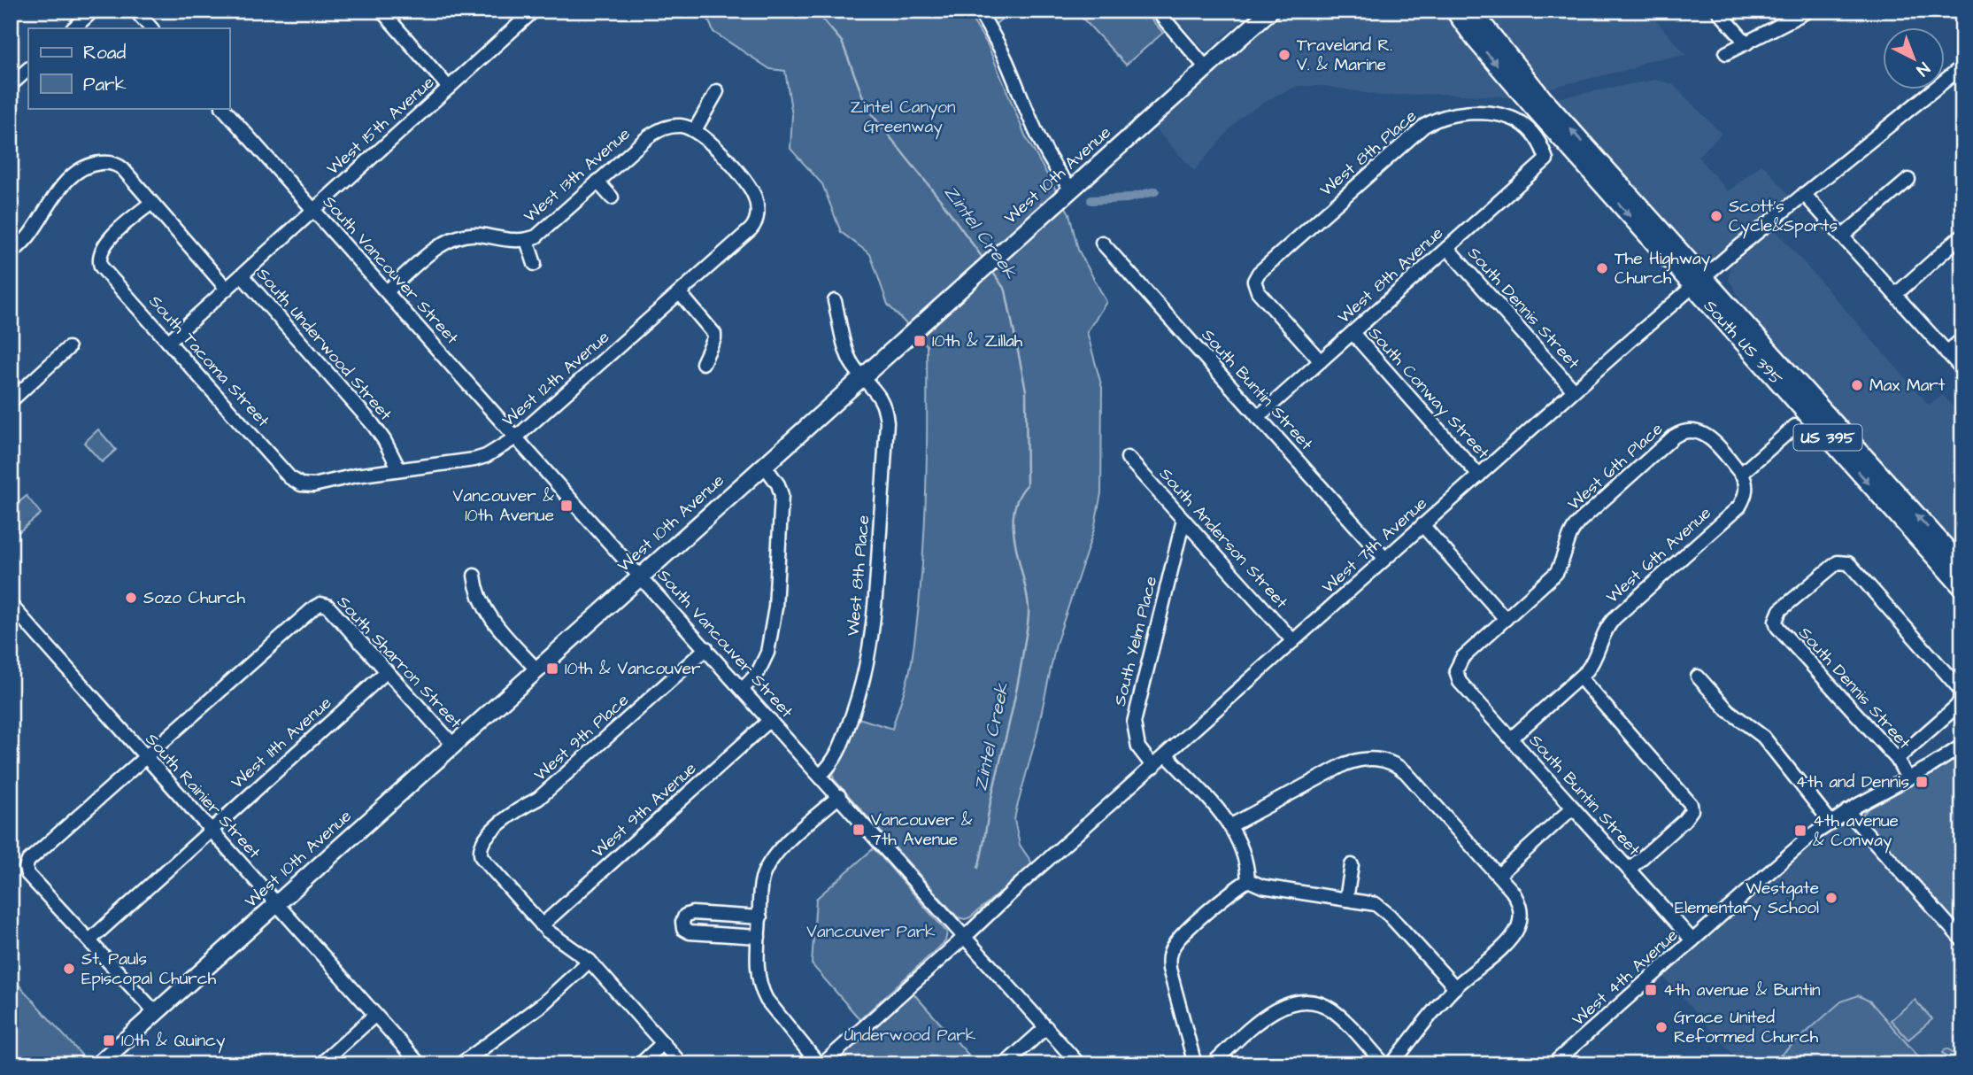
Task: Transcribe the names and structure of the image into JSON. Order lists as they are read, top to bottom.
{
  "streets": {
    "highway": ["South US 395", "US 395"],
    "main road": ["West 10th Avenue"],
    "street": [
      "West 15th Avenue",
      "West 8th Place",
      "West 13th Avenue",
      "South Vancouver Street",
      "West 8th Avenue",
      "South Dennis Street",
      "South Underwood Street",
      "South Tacoma Street",
      "West 12th Avenue",
      "South Buntin Street",
      "South Conway Street",
      "West 6th Place",
      "South Anderson Street",
      "West 7th Avenue",
      "West 6th Avenue",
      "South Yelm Place",
      "South Sharron Street",
      "West 9th Place",
      "West 11th Avenue",
      "South Rainier Street",
      "West 9th Avenue",
      "West 4th Avenue"
    ]
  },
  "crossings": [
    ["West 15th Avenue", "South Vancouver Street"],
    ["West 15th Avenue", "South Underwood Street"],
    ["West 15th Avenue", "South Tacoma Street"],
    ["West 8th Place", "West 10th Avenue"],
    ["West 8th Place", "South Vancouver Street"],
    ["West 8th Place", "West 8th Avenue"],
    ["West 13th Avenue", "South Vancouver Street"],
    ["West 13th Avenue", "West 12th Avenue"],
    ["West 10th Avenue", "South Vancouver Street"],
    ["West 10th Avenue", "South Sharron Street"],
    ["West 10th Avenue", "South Rainier Street"],
    ["South Vancouver Street", "West 12th Avenue"],
    ["South Vancouver Street", "West 7th Avenue"],
    ["South Vancouver Street", "West 9th Place"],
    ["South Vancouver Street", "West 9th Avenue"],
    ["West 8th Avenue", "South Dennis Street"],
    ["West 8th Avenue", "South Buntin Street"],
    ["West 8th Avenue", "South Conway Street"],
    ["South Dennis Street", "West 7th Avenue"],
    ["South Dennis Street", "West 4th Avenue"],
    ["South US 395", "West 7th Avenue"],
    ["South Underwood Street", "West 12th Avenue"],
    ["South Tacoma Street", "West 12th Avenue"],
    ["South Buntin Street", "West 6th Place"],
    ["South Buntin Street", "West 7th Avenue"],
    ["South Buntin Street", "West 6th Avenue"],
    ["South Buntin Street", "West 4th Avenue"],
    ["South Conway Street", "West 7th Avenue"],
    ["West 6th Place", "West 6th Avenue"],
    ["South Anderson Street", "West 7th Avenue"],
    ["South Anderson Street", "South Yelm Place"],
    ["West 7th Avenue", "South Yelm Place"],
    ["South Sharron Street", "West 11th Avenue"],
    ["South Sharron Street", "South Rainier Street"],
    ["West 9th Place", "West 9th Avenue"],
    ["West 11th Avenue", "South Rainier Street"]
  ],
  "water": ["Zintel Creek"],
  "parks": ["Zintel Canyon Greenway", "Vancouver Park", "Underwood Park"],
  "places": {
    "other": [
      "Traveland R. V. & Marine",
      "Scott's Cycle&Sports",
      "The Highway Church",
      "Max Mart",
      "Sozo Church",
      "Westgate Elementary School",
      "St. Pauls Episcopal Church",
      "Grace United Reformed Church"
    ],
    "transit": [
      "10th & Zillah",
      "Vancouver & 10th Avenue",
      "10th & Vancouver",
      "4th and Dennis",
      "Vancouver & 7th Avenue",
      "4th avenue & Conway",
      "4th avenue & Buntin",
      "10th & Quincy"
    ]
  },
  "legend": ["Road", "Park"],
  "north": "bottom right"
}
